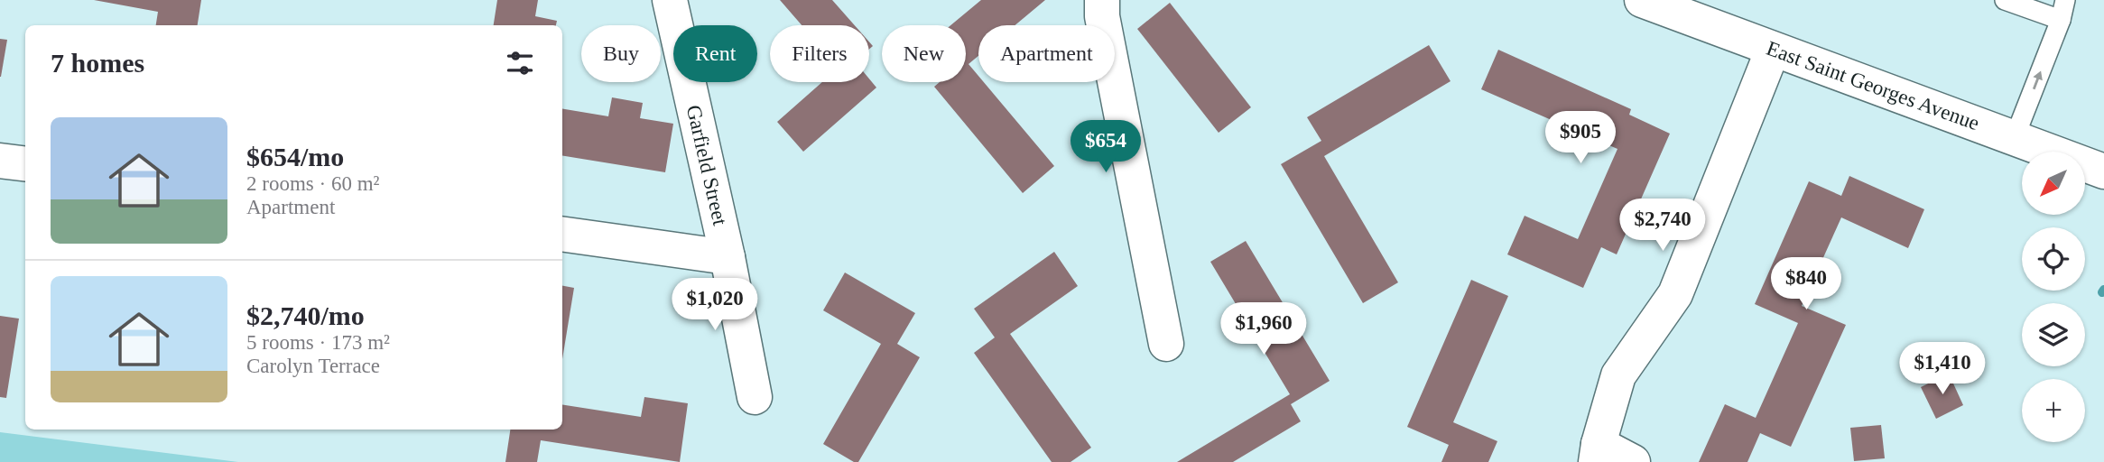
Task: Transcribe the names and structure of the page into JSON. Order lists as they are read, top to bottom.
{
  "streets": {
    "street": ["East Saint Georges Avenue", "Garfield Street"]
  },
  "north": "bottom left",
  "page": {
    "chip": [
      "Buy",
      "Rent",
      "Filters",
      "New",
      "Apartment"
    ],
    "heading": "7 homes",
    "list": [
      {
        "name": "$654/mo",
        "note": "2 rooms · 60 m² · Apartment"
      },
      {
        "name": "$2,740/mo",
        "note": "5 rooms · 173 m² · Carolyn Terrace"
      }
    ],
    "price": [
      "$905",
      "$654",
      "$2,740",
      "$840",
      "$1,020",
      "$1,960",
      "$1,410"
    ],
    "map_buttons": "+"
  }
}
